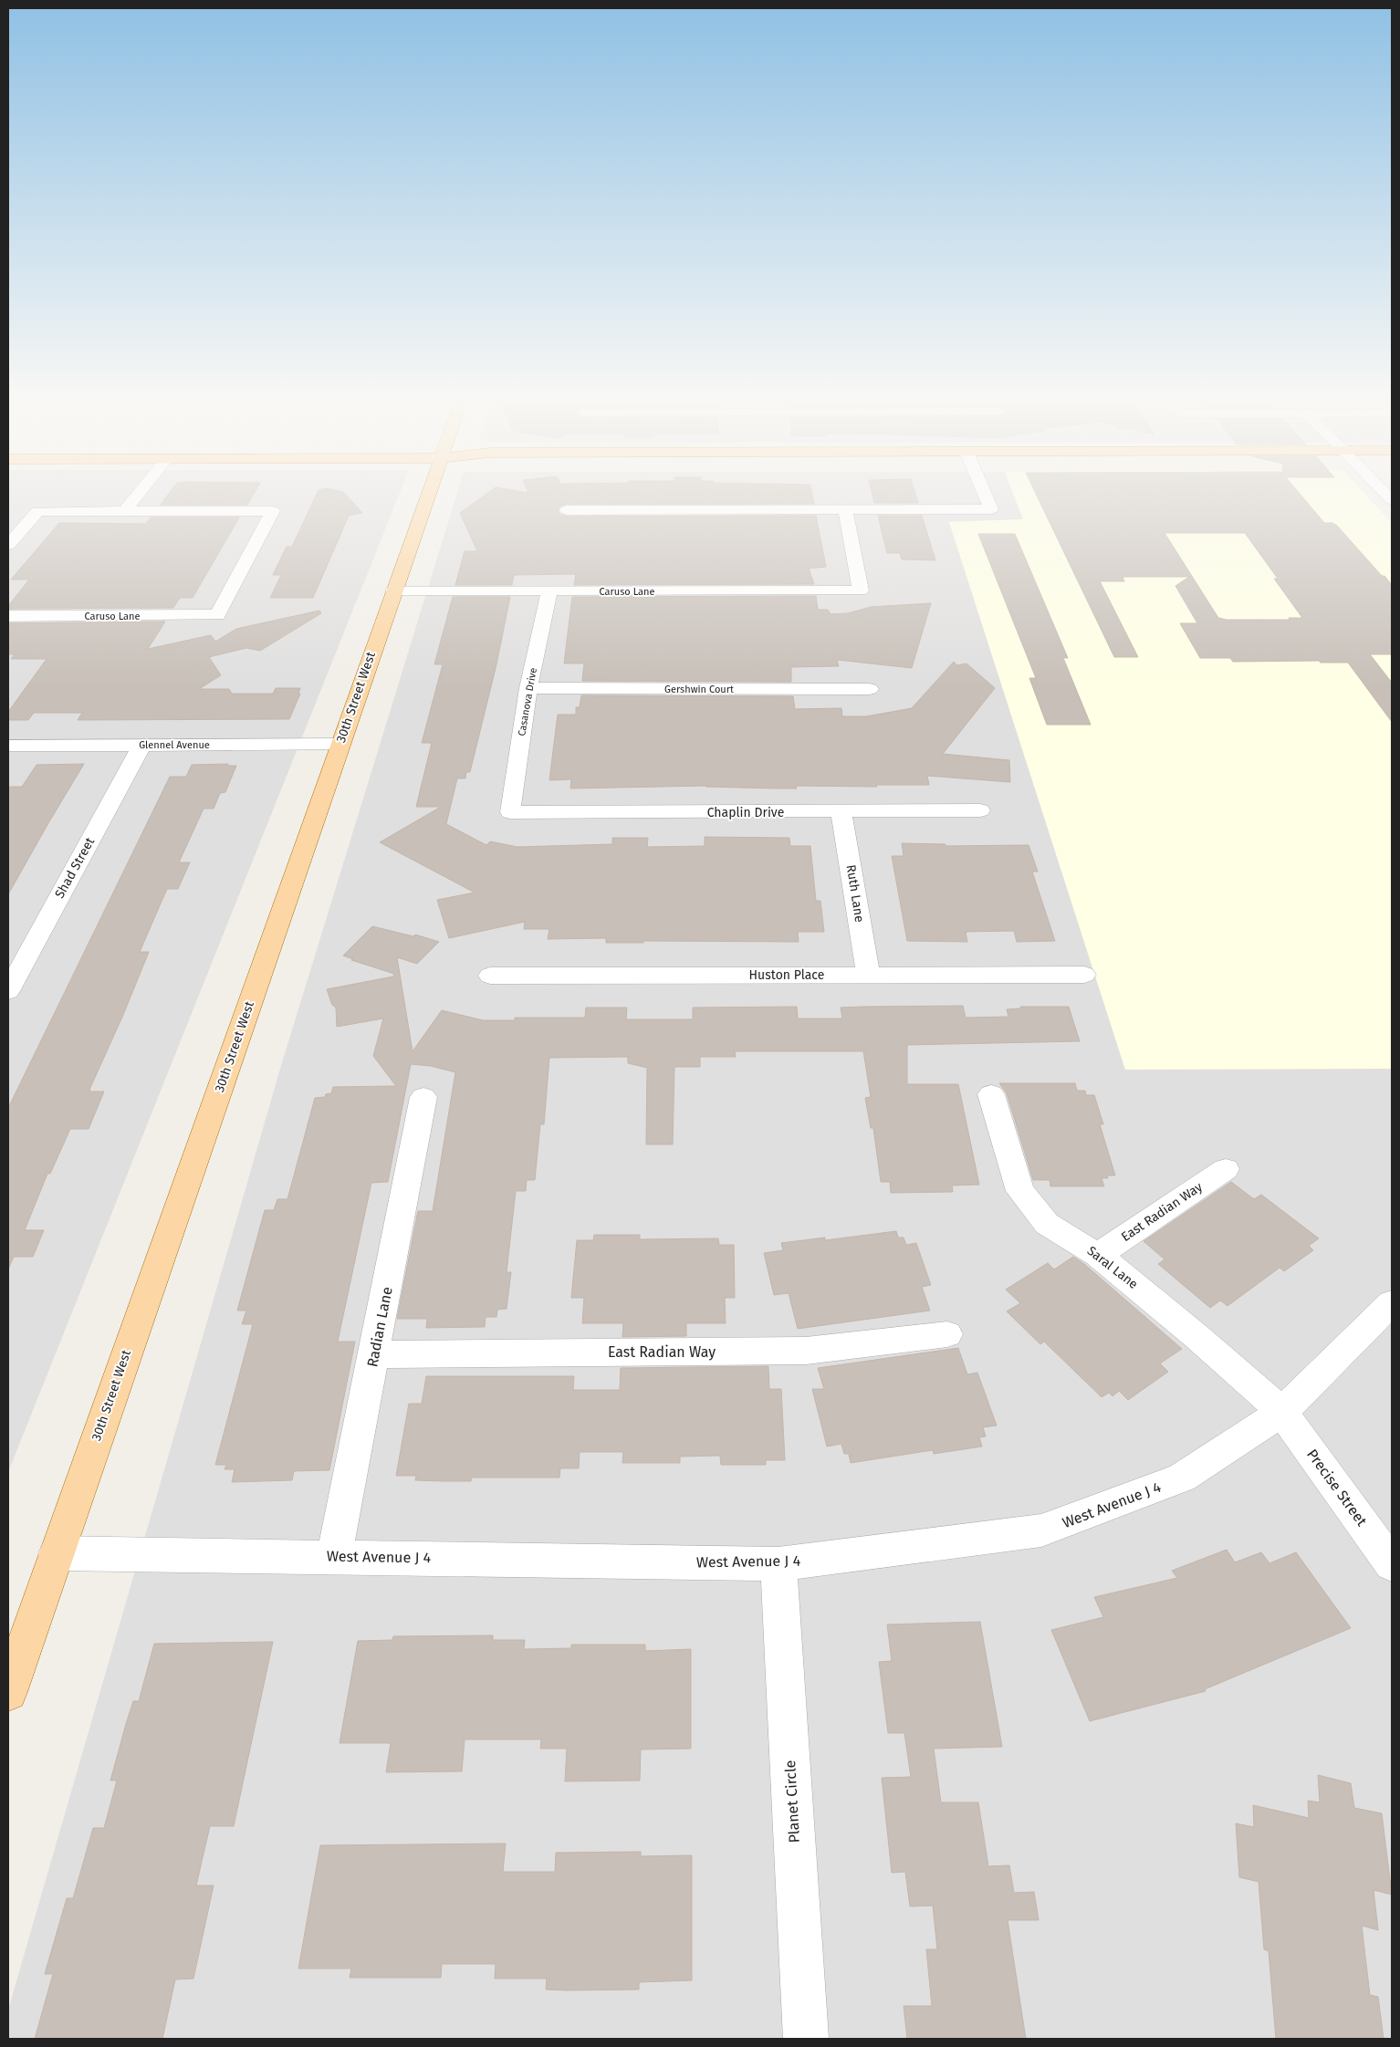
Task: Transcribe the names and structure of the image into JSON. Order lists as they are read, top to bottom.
{
  "streets": {
    "main road": ["30th Street West"],
    "street": [
      "Caruso Lane",
      "Gershwin Court",
      "Casanova Drive",
      "Glennel Avenue",
      "Chaplin Drive",
      "Shad Street",
      "Ruth Lane",
      "Huston Place",
      "East Radian Way",
      "Saral Lane",
      "Radian Lane",
      "Precise Street",
      "West Avenue J 4",
      "Planet Circle"
    ]
  },
  "crossings": [
    ["Caruso Lane", "30th Street West"],
    ["Caruso Lane", "Casanova Drive"],
    ["Gershwin Court", "Casanova Drive"],
    ["30th Street West", "Glennel Avenue"],
    ["30th Street West", "West Avenue J 4"],
    ["Casanova Drive", "Chaplin Drive"],
    ["Glennel Avenue", "Shad Street"],
    ["Chaplin Drive", "Ruth Lane"],
    ["Ruth Lane", "Huston Place"],
    ["East Radian Way", "Saral Lane"],
    ["East Radian Way", "Radian Lane"],
    ["Saral Lane", "Precise Street"],
    ["Saral Lane", "West Avenue J 4"],
    ["Radian Lane", "West Avenue J 4"],
    ["Precise Street", "West Avenue J 4"],
    ["West Avenue J 4", "Planet Circle"]
  ]
}
